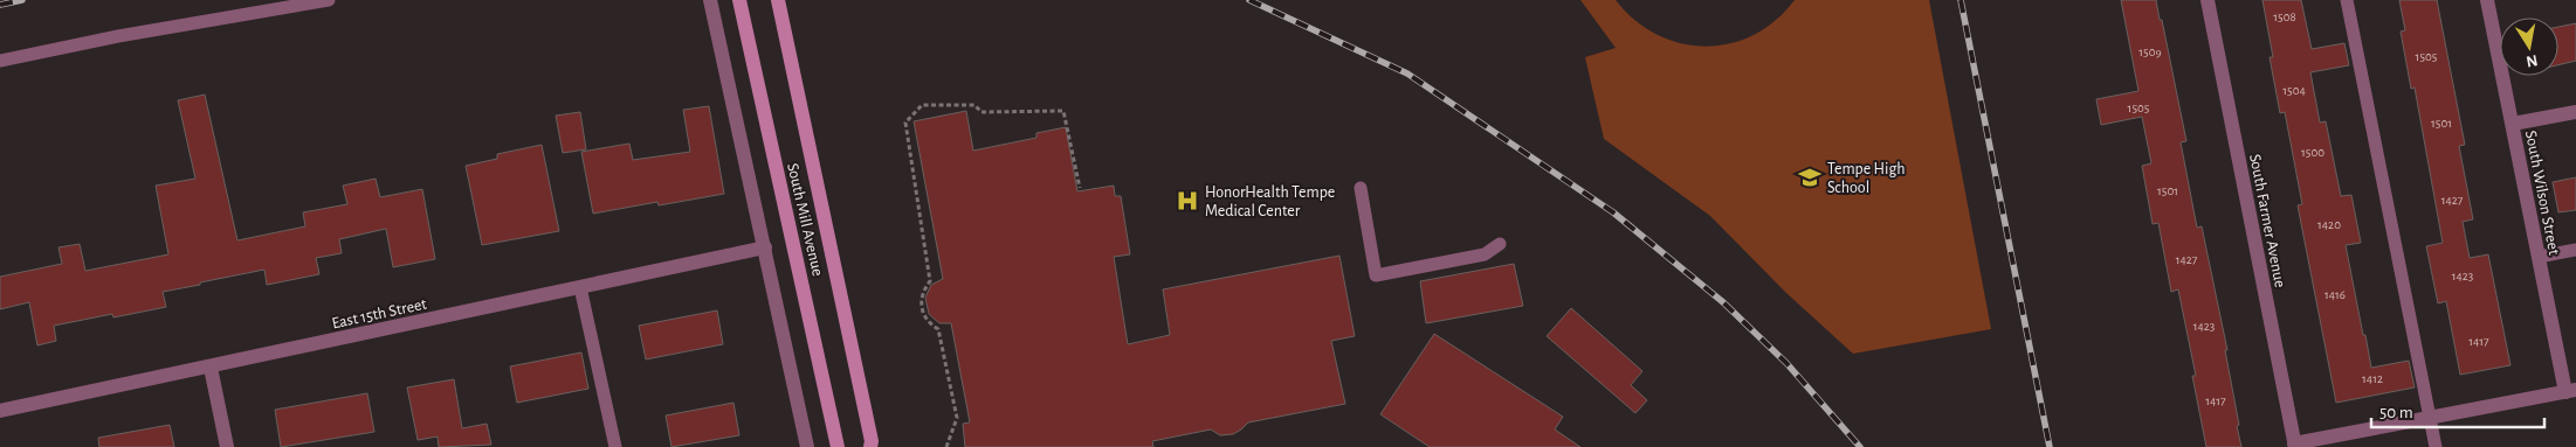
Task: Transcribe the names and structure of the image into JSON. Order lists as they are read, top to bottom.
{
  "streets": {
    "main road": ["South Mill Avenue"],
    "street": ["South Wilson Street", "South Farmer Avenue", "East 15th Street"]
  },
  "places": {
    "school or university": ["Tempe High School"],
    "hospital": ["HonorHealth Tempe Medical Center"]
  },
  "house_numbers": [
    "1508",
    "1509",
    "1505",
    "1504",
    "1505",
    "1501",
    "1500",
    "1501",
    "1427",
    "1420",
    "1427",
    "1423",
    "1416",
    "1423",
    "1417",
    "1412",
    "1417"
  ],
  "scale_bar": "50 m",
  "north": "bottom"
}
